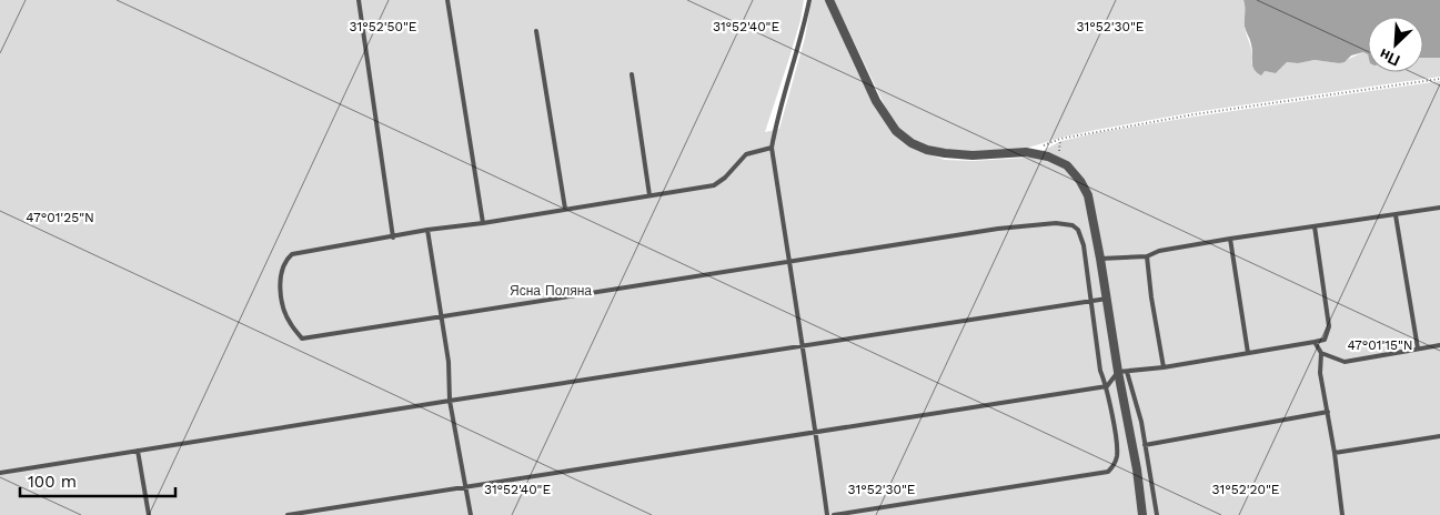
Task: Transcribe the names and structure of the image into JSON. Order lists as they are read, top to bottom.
{
  "parks": ["Ясна Поляна"],
  "scale_bar": "100 m",
  "north": "bottom left",
  "coordinates": [
    "31°52'50\"E",
    "31°52'40\"E",
    "31°52'30\"E",
    "47°01'25\"N",
    "47°01'15\"N",
    "31°52'20\"E"
  ]
}
